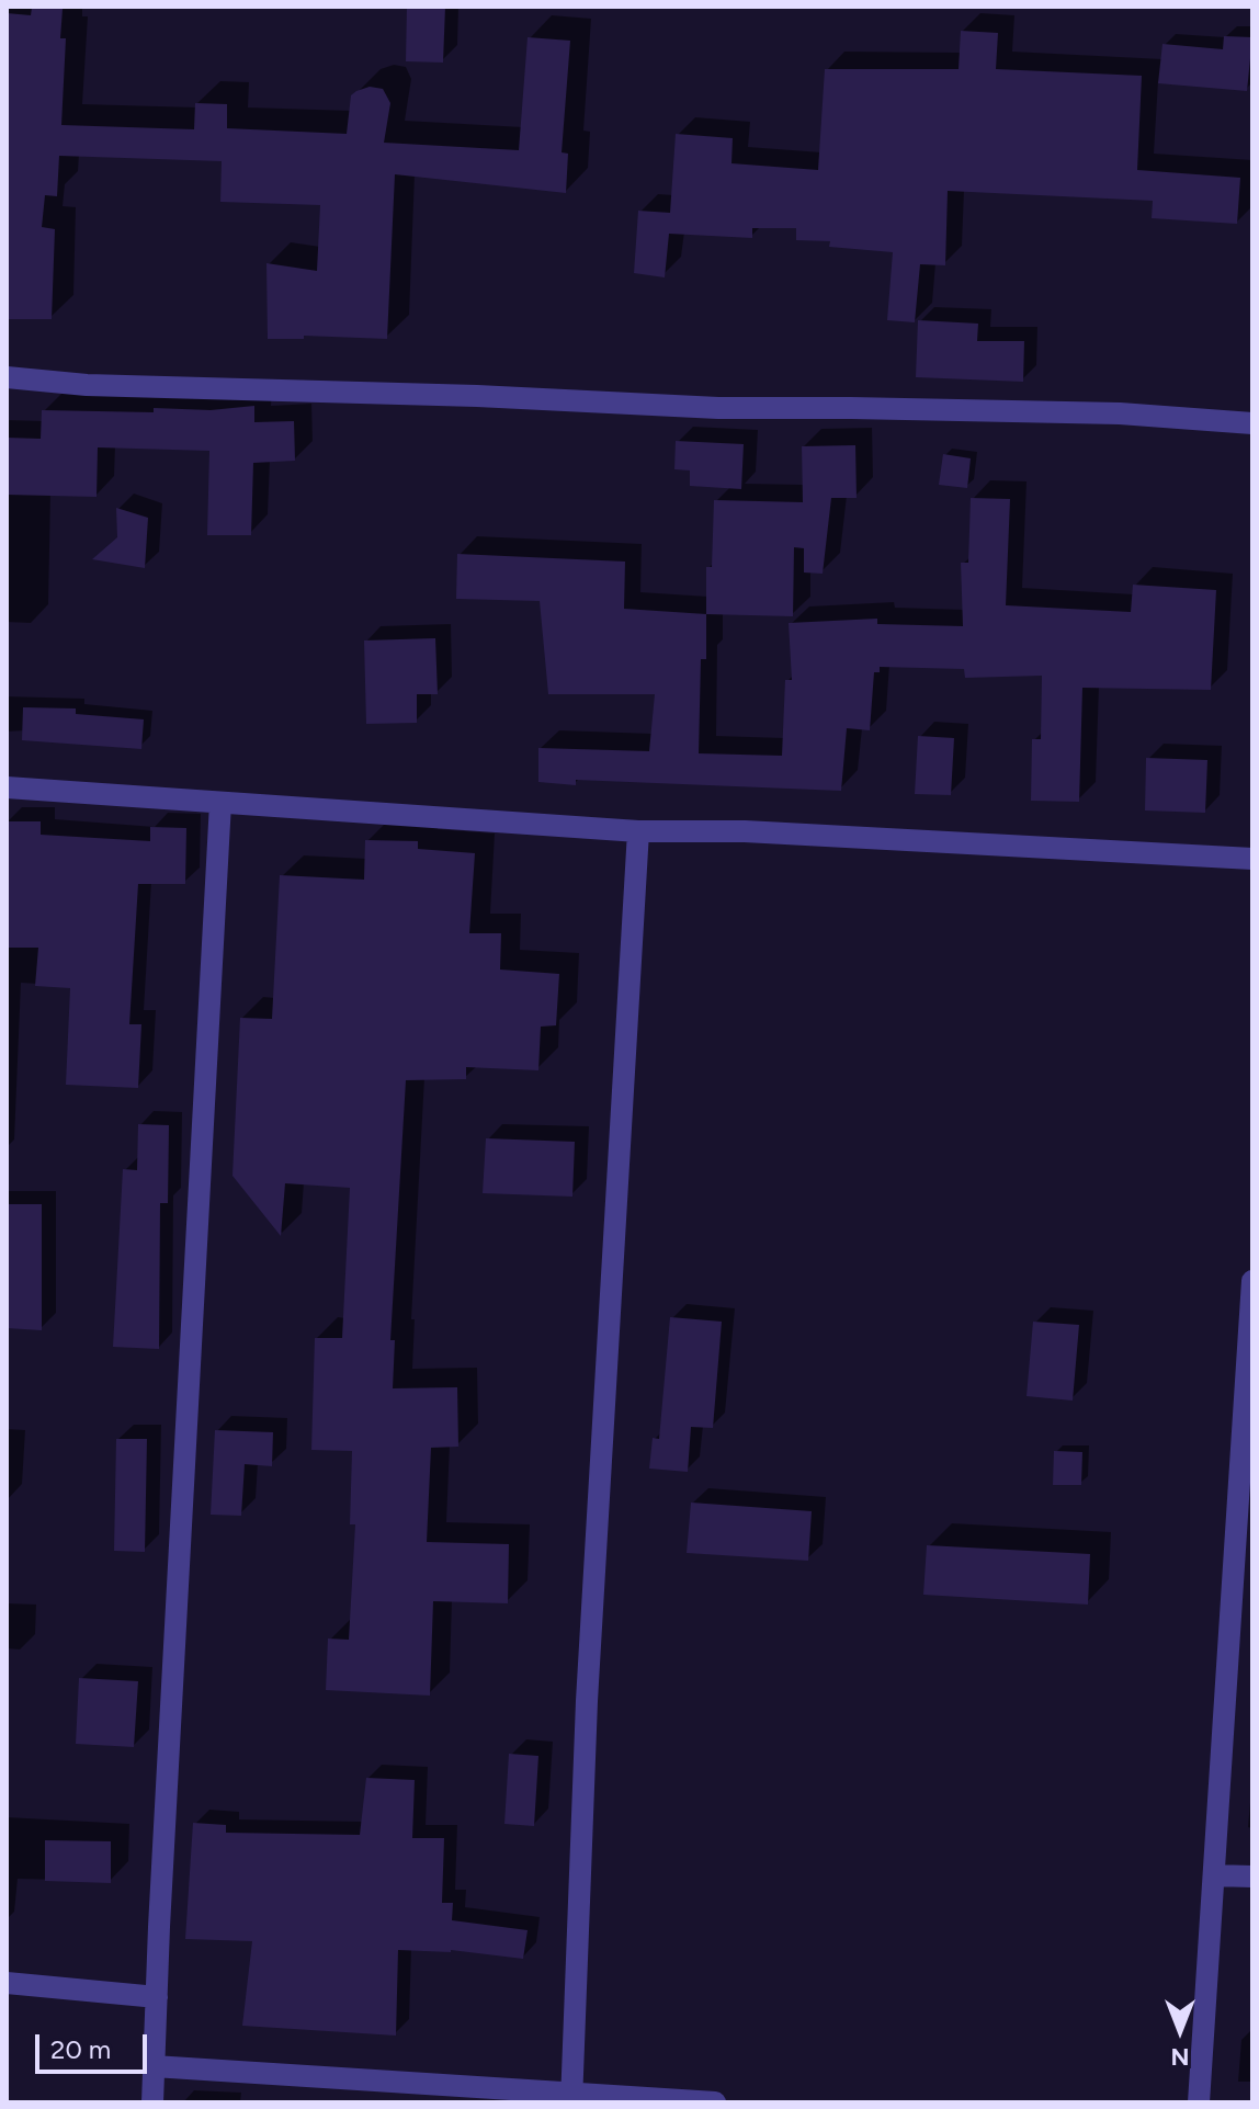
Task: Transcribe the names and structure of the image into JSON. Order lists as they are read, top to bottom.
{
  "scale_bar": "20 m",
  "north": "bottom"
}
